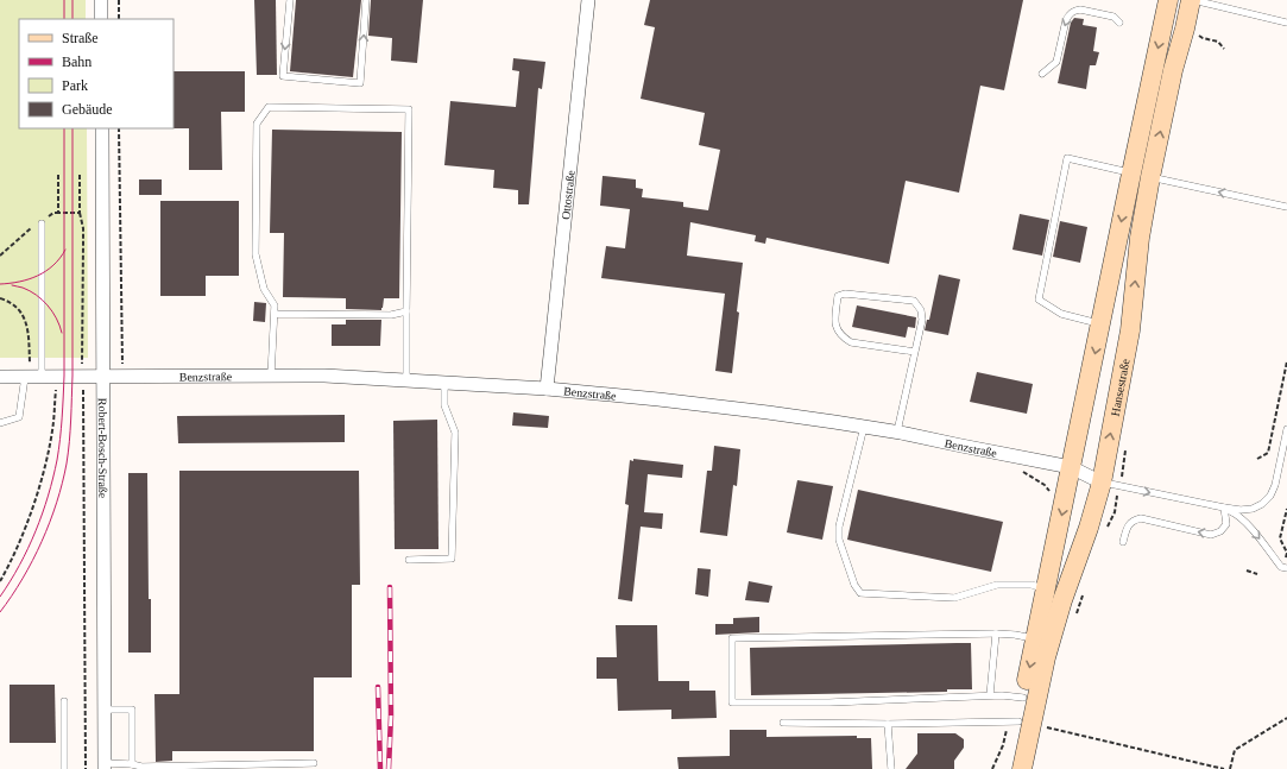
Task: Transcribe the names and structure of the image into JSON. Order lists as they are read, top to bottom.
{
  "streets": {
    "main road": ["Hansestraße"],
    "street": ["Ottostraße", "Benzstraße", "Robert-Bosch-Straße"]
  },
  "crossings": [
    ["Ottostraße", "Benzstraße"],
    ["Benzstraße", "Hansestraße"],
    ["Benzstraße", "Robert-Bosch-Straße"]
  ],
  "legend": [
    "Straße",
    "Bahn",
    "Park",
    "Gebäude"
  ]
}
